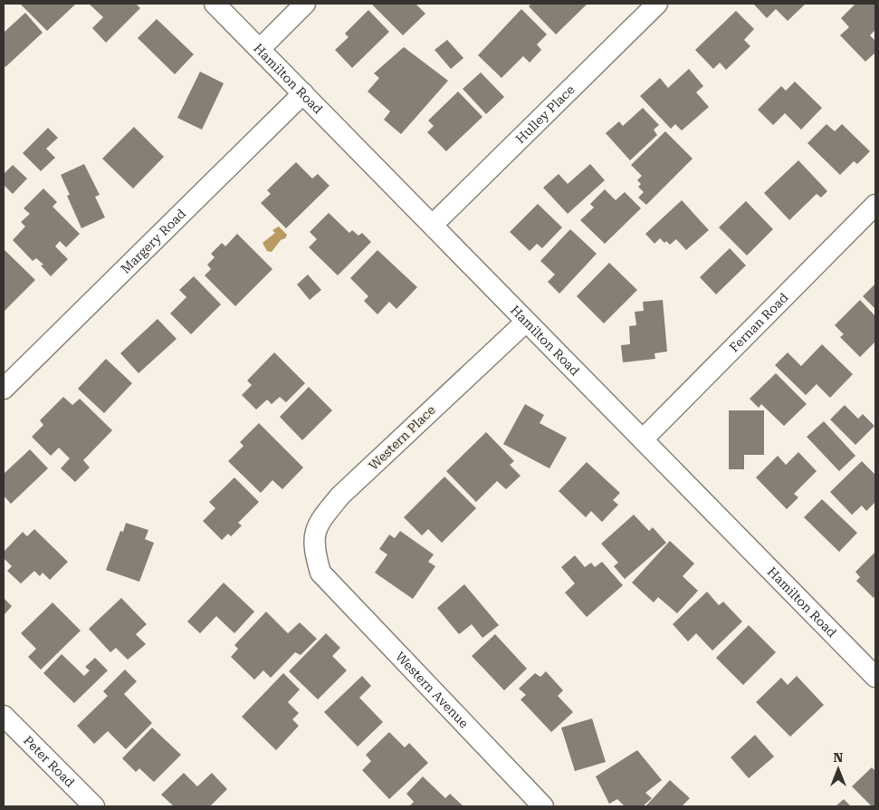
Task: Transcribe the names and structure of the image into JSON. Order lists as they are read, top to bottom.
{
  "streets": {
    "street": [
      "Hamilton Road",
      "Hulley Place",
      "Margery Road",
      "Fernan Road",
      "Western Place",
      "Western Avenue",
      "Peter Road"
    ]
  },
  "crossings": [
    ["Hamilton Road", "Hulley Place"],
    ["Hamilton Road", "Margery Road"],
    ["Hamilton Road", "Fernan Road"],
    ["Hamilton Road", "Western Place"],
    ["Western Place", "Western Avenue"]
  ],
  "north": "top"
}
